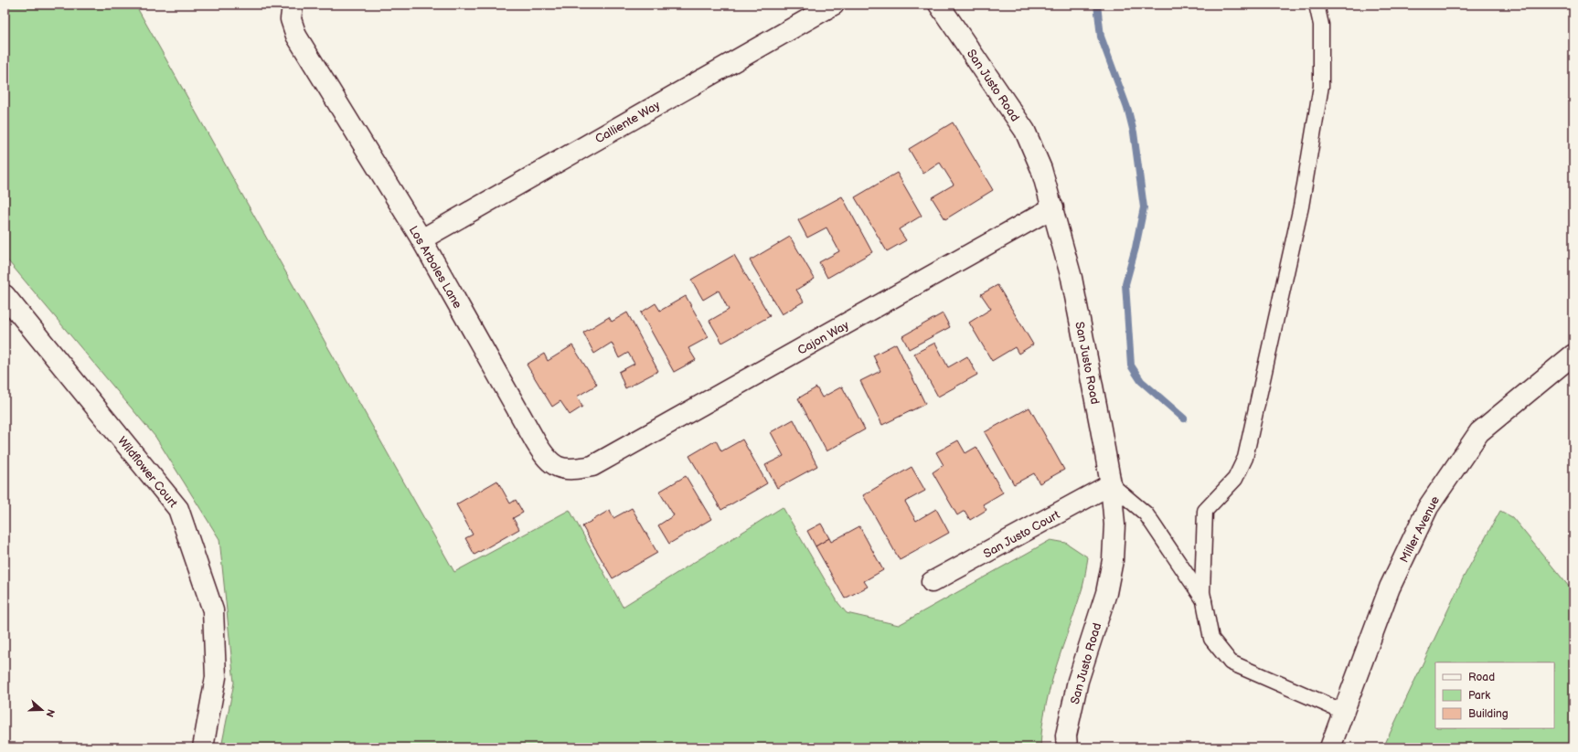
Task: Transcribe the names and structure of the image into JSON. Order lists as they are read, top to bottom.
{
  "streets": {
    "street": [
      "San Justo Road",
      "Calliente Way",
      "Los Arboles Lane",
      "Cajon Way",
      "Wildflower Court",
      "Miller Avenue",
      "San Justo Court"
    ]
  },
  "crossings": [
    ["San Justo Road", "Cajon Way"],
    ["San Justo Road", "San Justo Court"],
    ["Calliente Way", "Los Arboles Lane"],
    ["Los Arboles Lane", "Cajon Way"]
  ],
  "legend": ["Road", "Park", "Building"],
  "north": "right"
}
